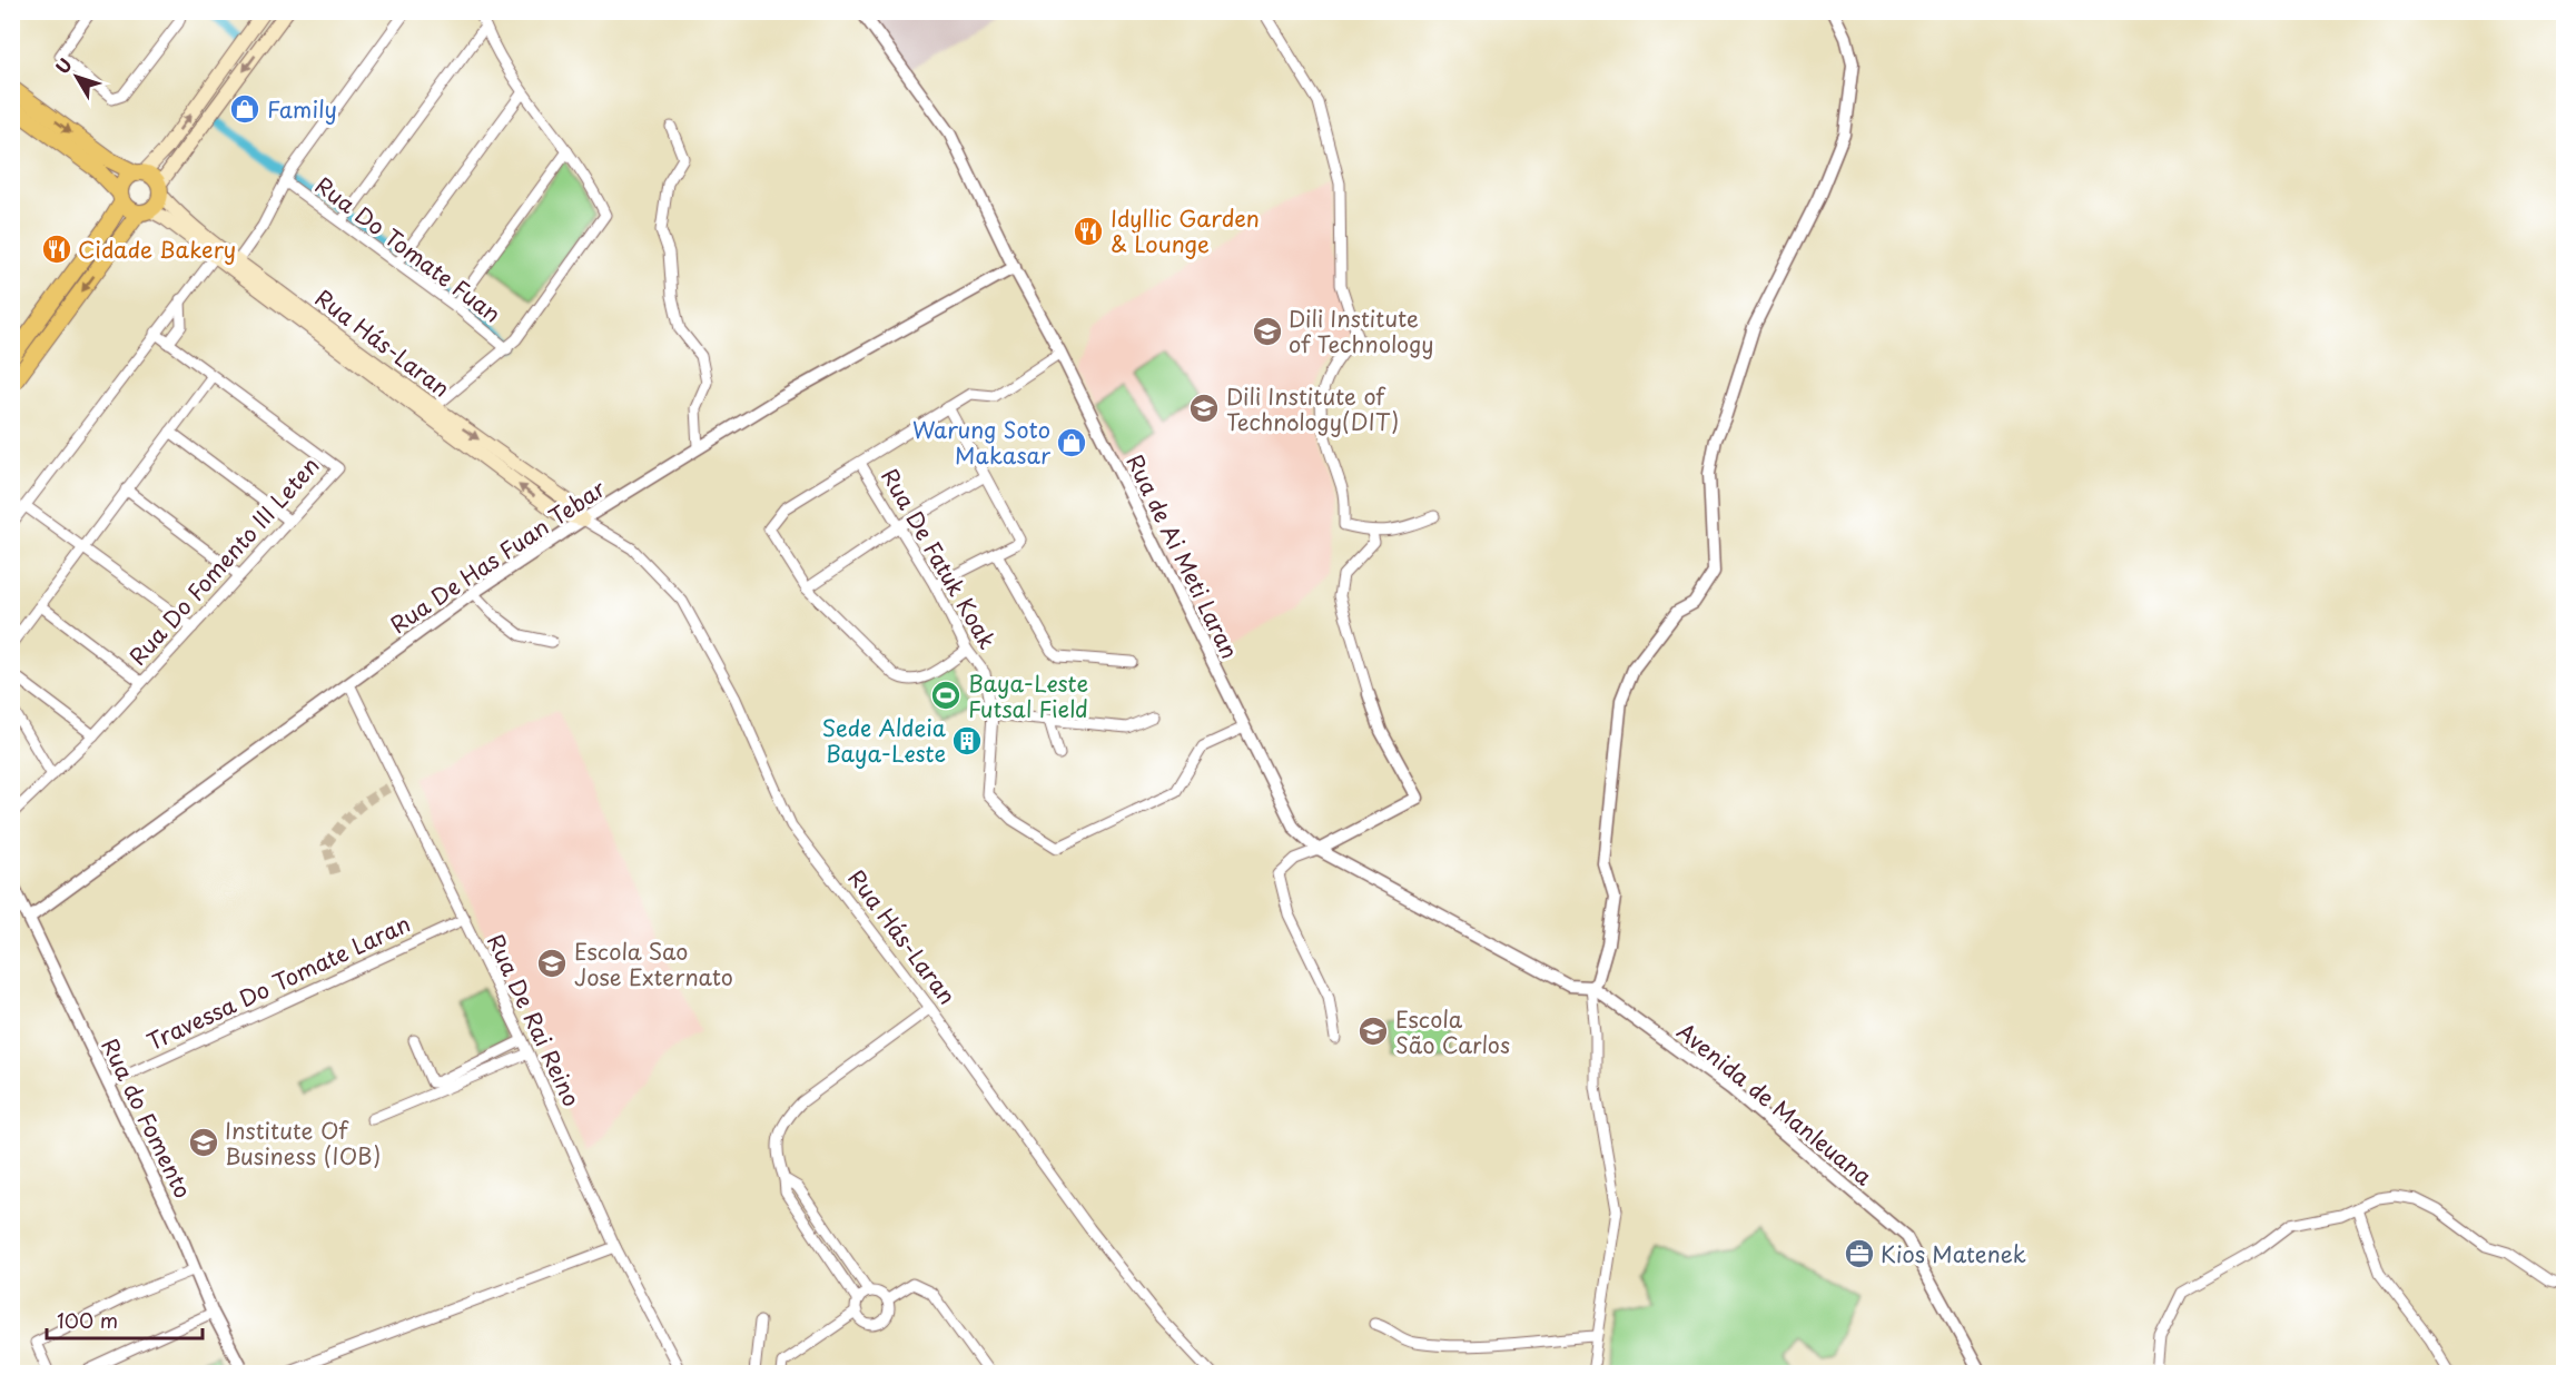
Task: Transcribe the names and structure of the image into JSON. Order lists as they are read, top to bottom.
{
  "streets": {
    "main road": ["Rua Hás-Laran"],
    "street": [
      "Rua Do Tomate Fuan",
      "Rua De Has Fuan Tebar",
      "Rua de Ai Meti Laran",
      "Rua De Fatuk Koak",
      "Rua Do Fomento III Leten",
      "Travessa Do Tomate Laran",
      "Rua De Rai Reino",
      "Avenida de Manleuana",
      "Rua do Fomento"
    ]
  },
  "crossings": [
    ["Rua Hás-Laran", "Rua De Has Fuan Tebar"],
    ["Rua De Has Fuan Tebar", "Rua de Ai Meti Laran"],
    ["Rua De Has Fuan Tebar", "Rua De Rai Reino"],
    ["Rua De Has Fuan Tebar", "Rua do Fomento"],
    ["Rua de Ai Meti Laran", "Rua De Fatuk Koak"],
    ["Rua de Ai Meti Laran", "Avenida de Manleuana"],
    ["Travessa Do Tomate Laran", "Rua De Rai Reino"],
    ["Travessa Do Tomate Laran", "Rua do Fomento"]
  ],
  "places": {
    "shop": ["Family", "Warung Soto Makasar"],
    "restaurant": ["Idyllic Garden & Lounge", "Cidade Bakery"],
    "school or university": [
      "Dili Institute of Technology",
      "Dili Institute of Technology(DIT)",
      "Escola Sao Jose Externato",
      "Escola São Carlos",
      "Institute Of Business (IOB)"
    ],
    "sports": ["Baya-Leste Futsal Field"],
    "building": ["Sede Aldeia Baya-Leste"],
    "office": ["Kios Matenek"]
  },
  "scale_bar": "100 m",
  "north": "top left"
}
